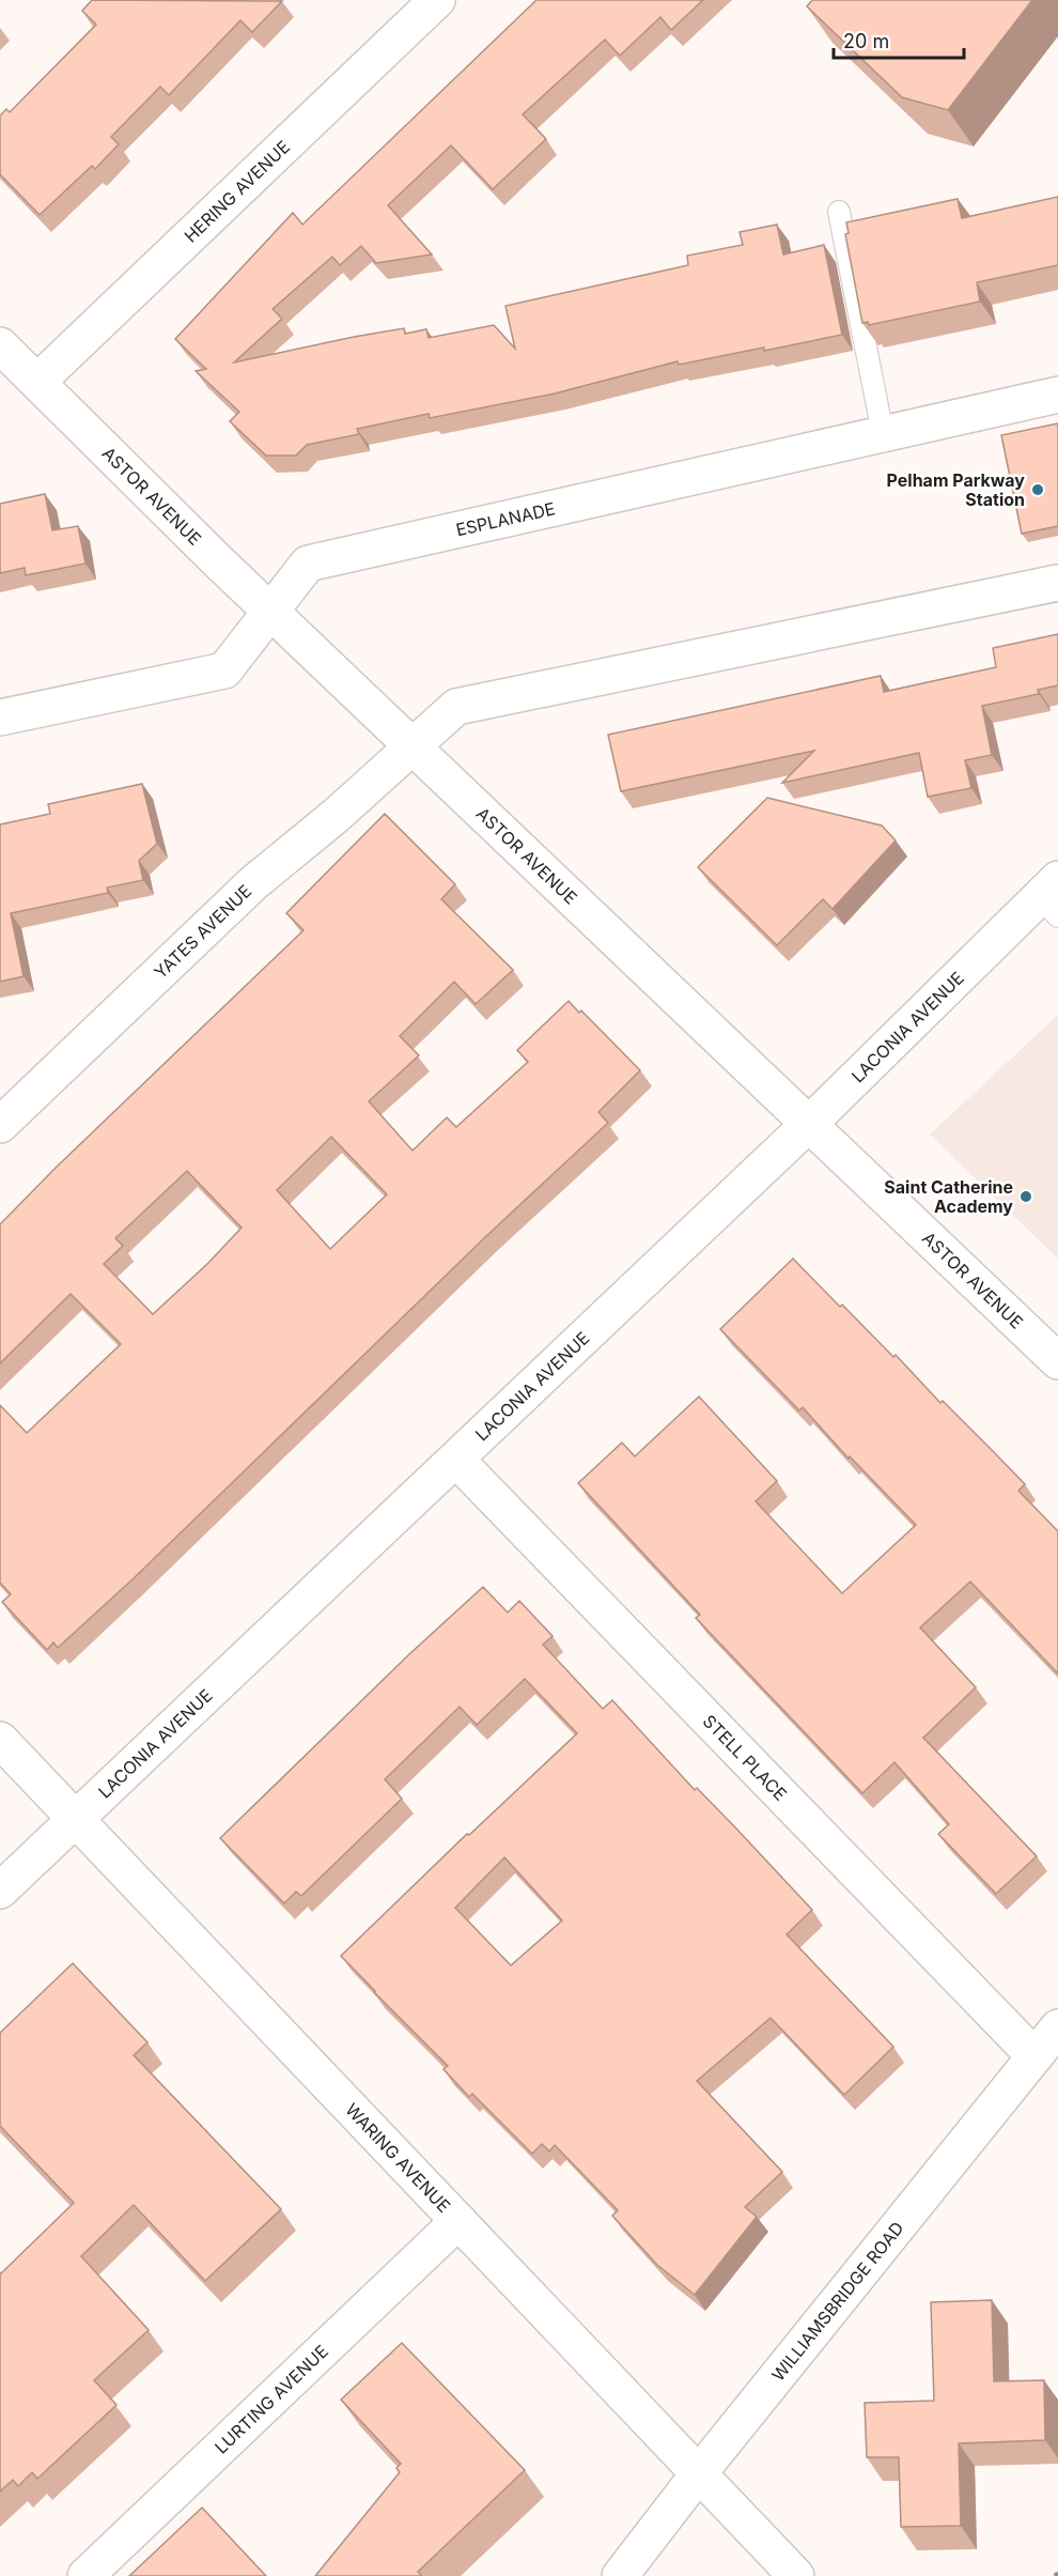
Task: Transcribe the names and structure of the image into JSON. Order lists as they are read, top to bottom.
{
  "streets": {
    "street": [
      "HERING AVENUE",
      "ASTOR AVENUE",
      "ESPLANADE",
      "YATES AVENUE",
      "LACONIA AVENUE",
      "STELL PLACE",
      "WARING AVENUE",
      "WILLIAMSBRIDGE ROAD",
      "LURTING AVENUE"
    ]
  },
  "crossings": [
    ["HERING AVENUE", "ASTOR AVENUE"],
    ["ASTOR AVENUE", "ESPLANADE"],
    ["ASTOR AVENUE", "YATES AVENUE"],
    ["ASTOR AVENUE", "LACONIA AVENUE"],
    ["LACONIA AVENUE", "STELL PLACE"],
    ["LACONIA AVENUE", "WARING AVENUE"],
    ["STELL PLACE", "WILLIAMSBRIDGE ROAD"],
    ["WARING AVENUE", "WILLIAMSBRIDGE ROAD"],
    ["WARING AVENUE", "LURTING AVENUE"]
  ],
  "places": ["Pelham Parkway Station", "Saint Catherine Academy"],
  "scale_bar": "20 m"
}
